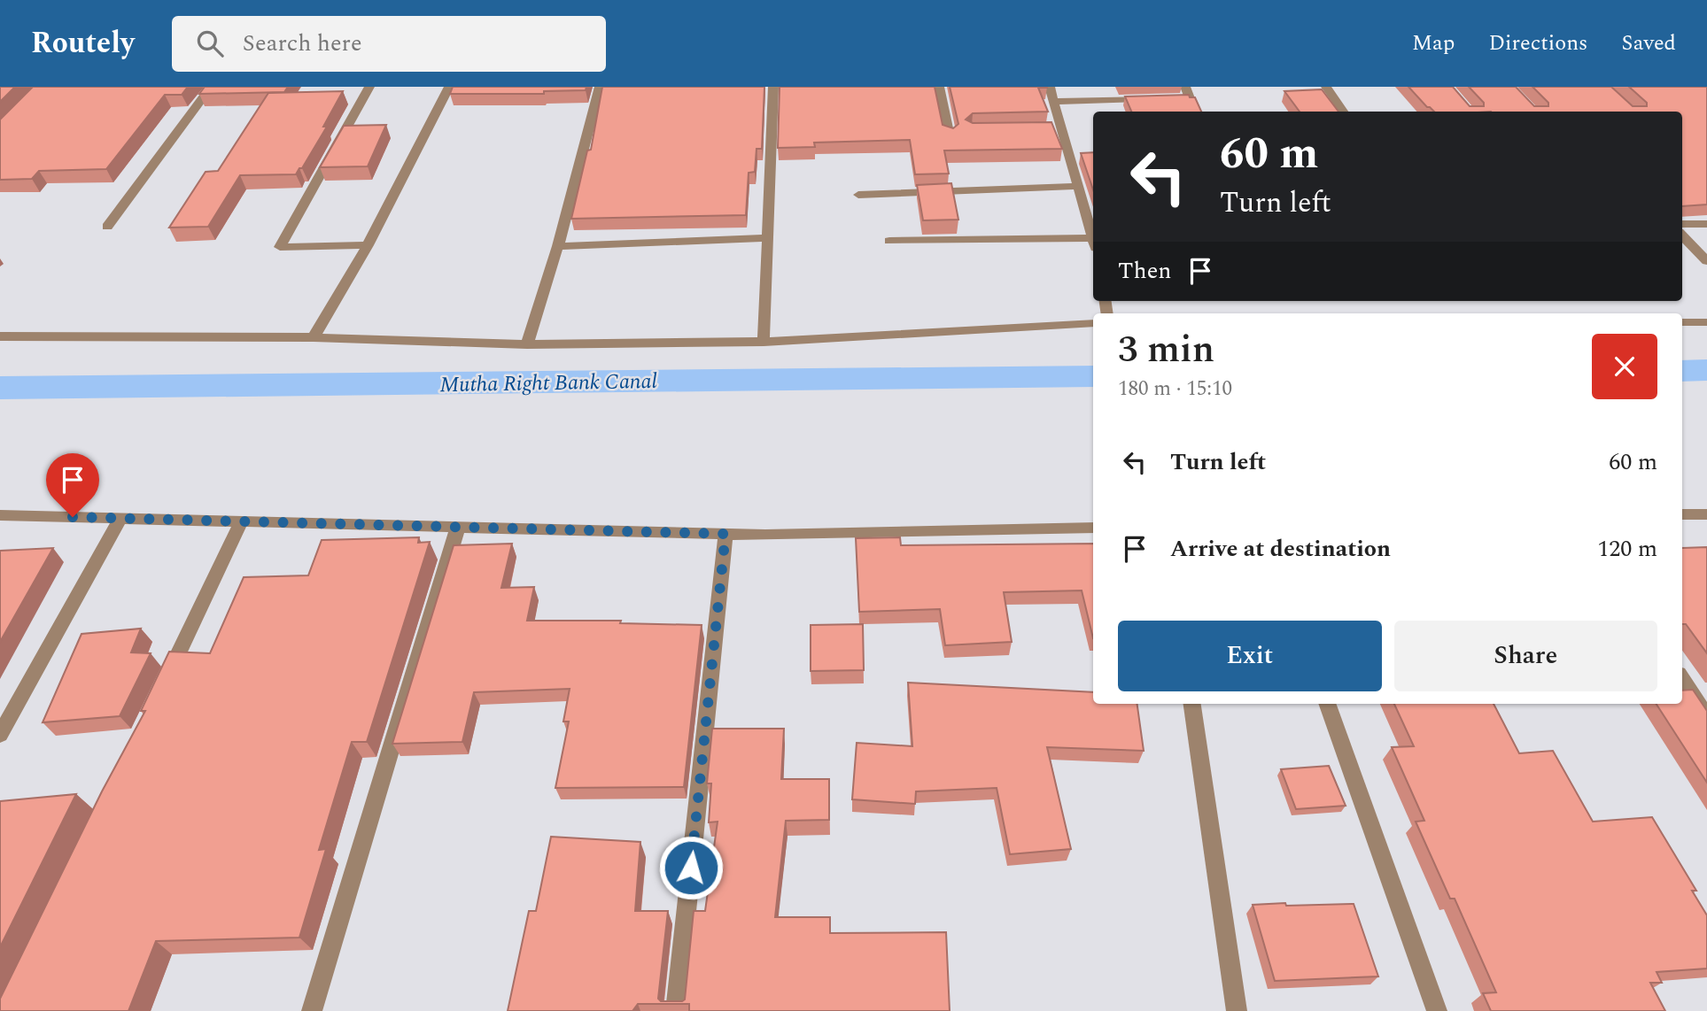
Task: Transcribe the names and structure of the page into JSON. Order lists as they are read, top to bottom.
{
  "water": ["Mutha Right Bank Canal"],
  "page": {
    "header": "Routely",
    "search": "Search here",
    "nav": ["Map", "Directions", "Saved"],
    "turn": ["60 m", "Turn left"],
    "then": "Then",
    "heading": ["3 min", "180 m · 15:10"],
    "list": [
      {
        "name": "Turn left",
        "value": "60 m"
      },
      {
        "name": "Arrive at destination",
        "value": "120 m"
      }
    ],
    "buttons": ["Exit", "Share"]
  }
}
